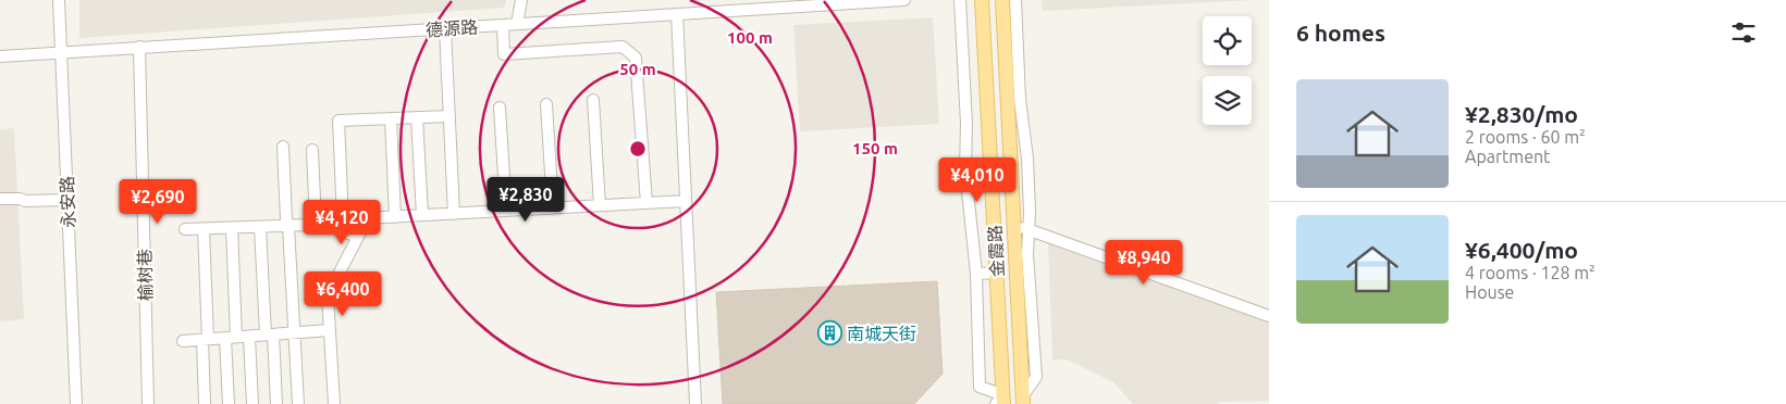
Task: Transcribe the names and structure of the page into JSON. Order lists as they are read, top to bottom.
{
  "streets": {
    "main road": ["金霞路"],
    "street": ["德源路", "永安路", "榆树巷"]
  },
  "crossings": [
    ["德源路", "永安路"],
    ["德源路", "榆树巷"]
  ],
  "places": {
    "building": ["南城天街"]
  },
  "page": {
    "heading": "6 homes",
    "list": [
      {
        "name": "¥2,830/mo",
        "note": "2 rooms · 60 m² · Apartment"
      },
      {
        "name": "¥6,400/mo",
        "note": "4 rooms · 128 m² · House"
      }
    ],
    "price": [
      "¥4,010",
      "¥2,830",
      "¥2,690",
      "¥4,120",
      "¥8,940",
      "¥6,400"
    ]
  },
  "rings": ["100 m", "50 m", "150 m"]
}
